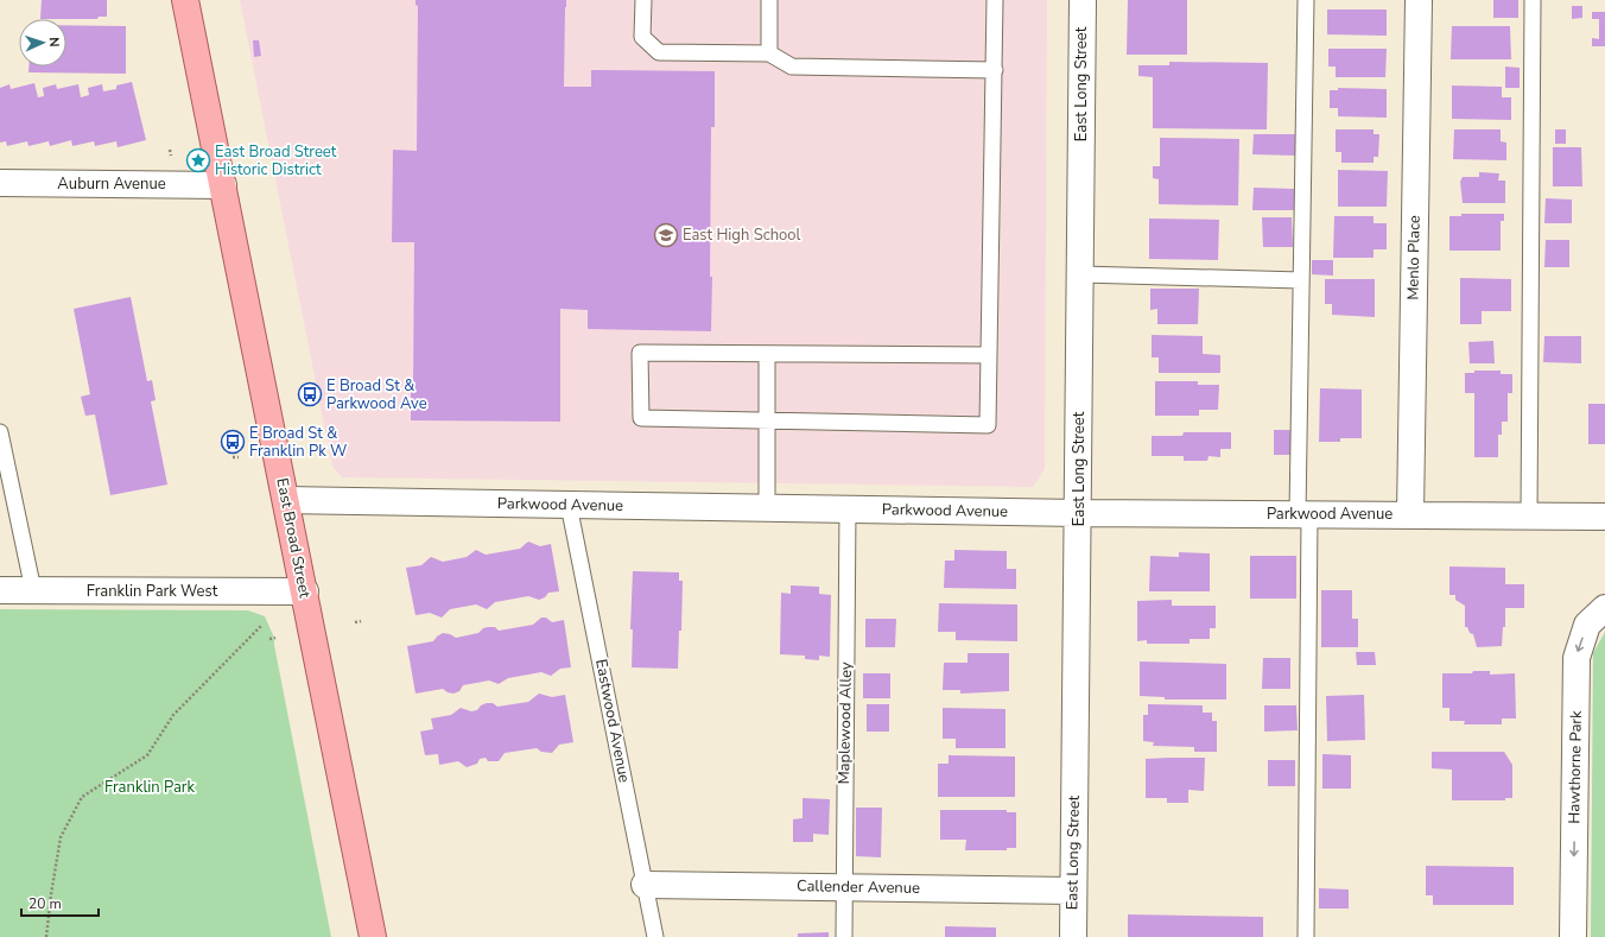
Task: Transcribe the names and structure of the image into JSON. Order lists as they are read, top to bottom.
{
  "streets": {
    "main road": ["East Broad Street"],
    "street": [
      "East Long Street",
      "Auburn Avenue",
      "Menlo Place",
      "Parkwood Avenue",
      "Franklin Park West",
      "Hawthorne Park",
      "Callender Avenue"
    ],
    "lane": ["Eastwood Avenue", "Maplewood Alley"]
  },
  "crossings": [
    ["East Long Street", "Parkwood Avenue"],
    ["East Long Street", "Callender Avenue"],
    ["Auburn Avenue", "East Broad Street"],
    ["Menlo Place", "Parkwood Avenue"],
    ["Parkwood Avenue", "East Broad Street"],
    ["Parkwood Avenue", "Eastwood Avenue"],
    ["Parkwood Avenue", "Maplewood Alley"],
    ["East Broad Street", "Franklin Park West"],
    ["Eastwood Avenue", "Callender Avenue"],
    ["Maplewood Alley", "Callender Avenue"]
  ],
  "one_way": ["Hawthorne Park"],
  "parks": ["Franklin Park"],
  "places": {
    "place": ["East Broad Street Historic District"],
    "school or university": ["East High School"],
    "bus stop": ["E Broad St & Parkwood Ave", "E Broad St & Franklin Pk W"]
  },
  "scale_bar": "20 m",
  "north": "right"
}
